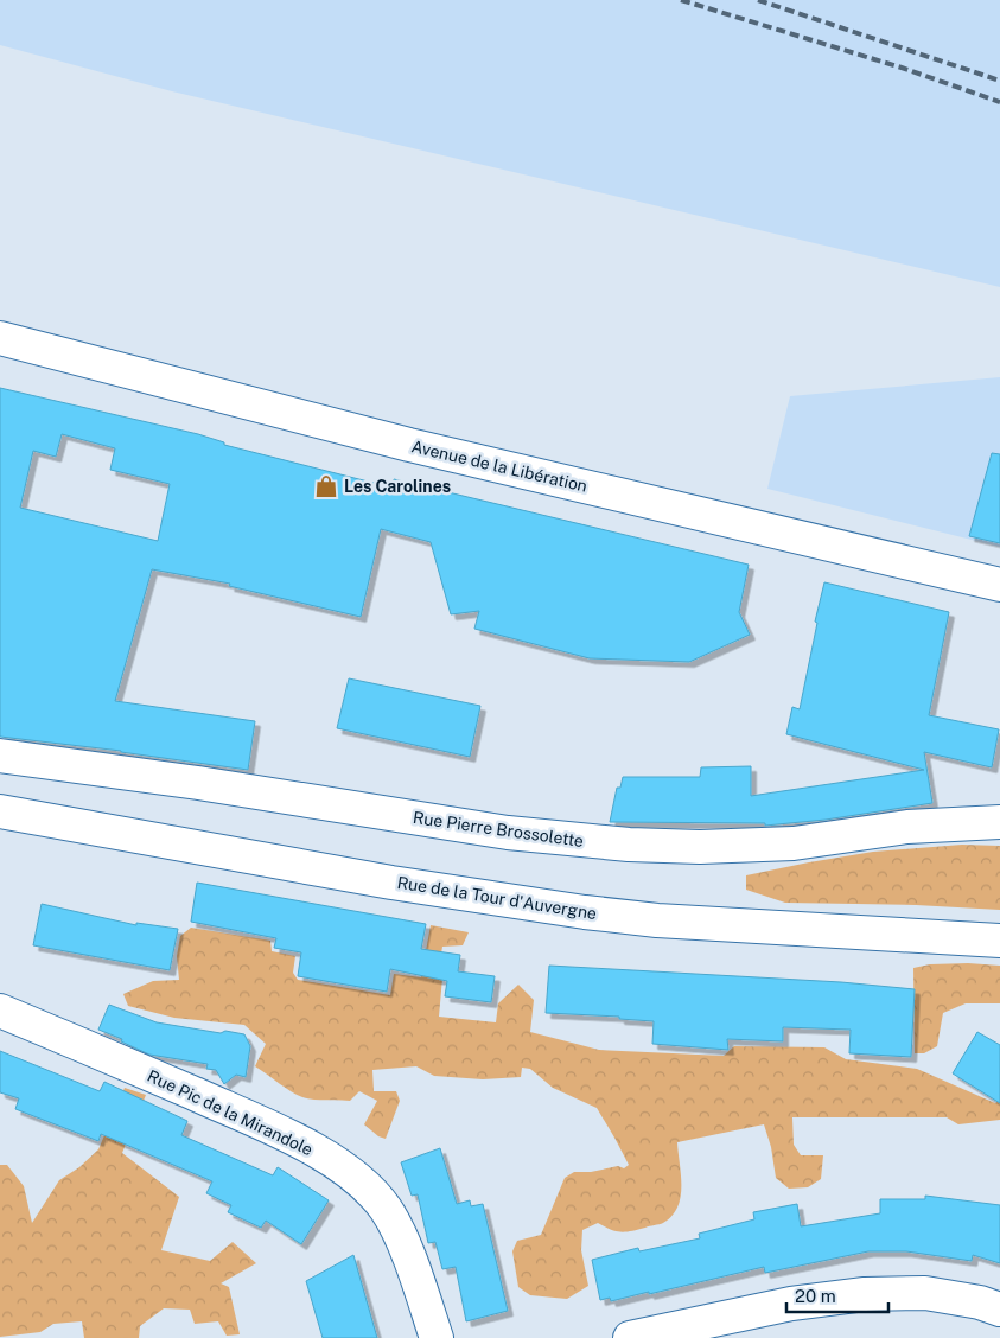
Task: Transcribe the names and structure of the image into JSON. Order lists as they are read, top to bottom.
{
  "streets": {
    "street": [
      "Avenue de la Libération",
      "Rue Pierre Brossolette",
      "Rue de la Tour d'Auvergne",
      "Rue Pic de la Mirandole"
    ]
  },
  "places": {
    "shop": ["Les Carolines"]
  },
  "scale_bar": "20 m"
}
